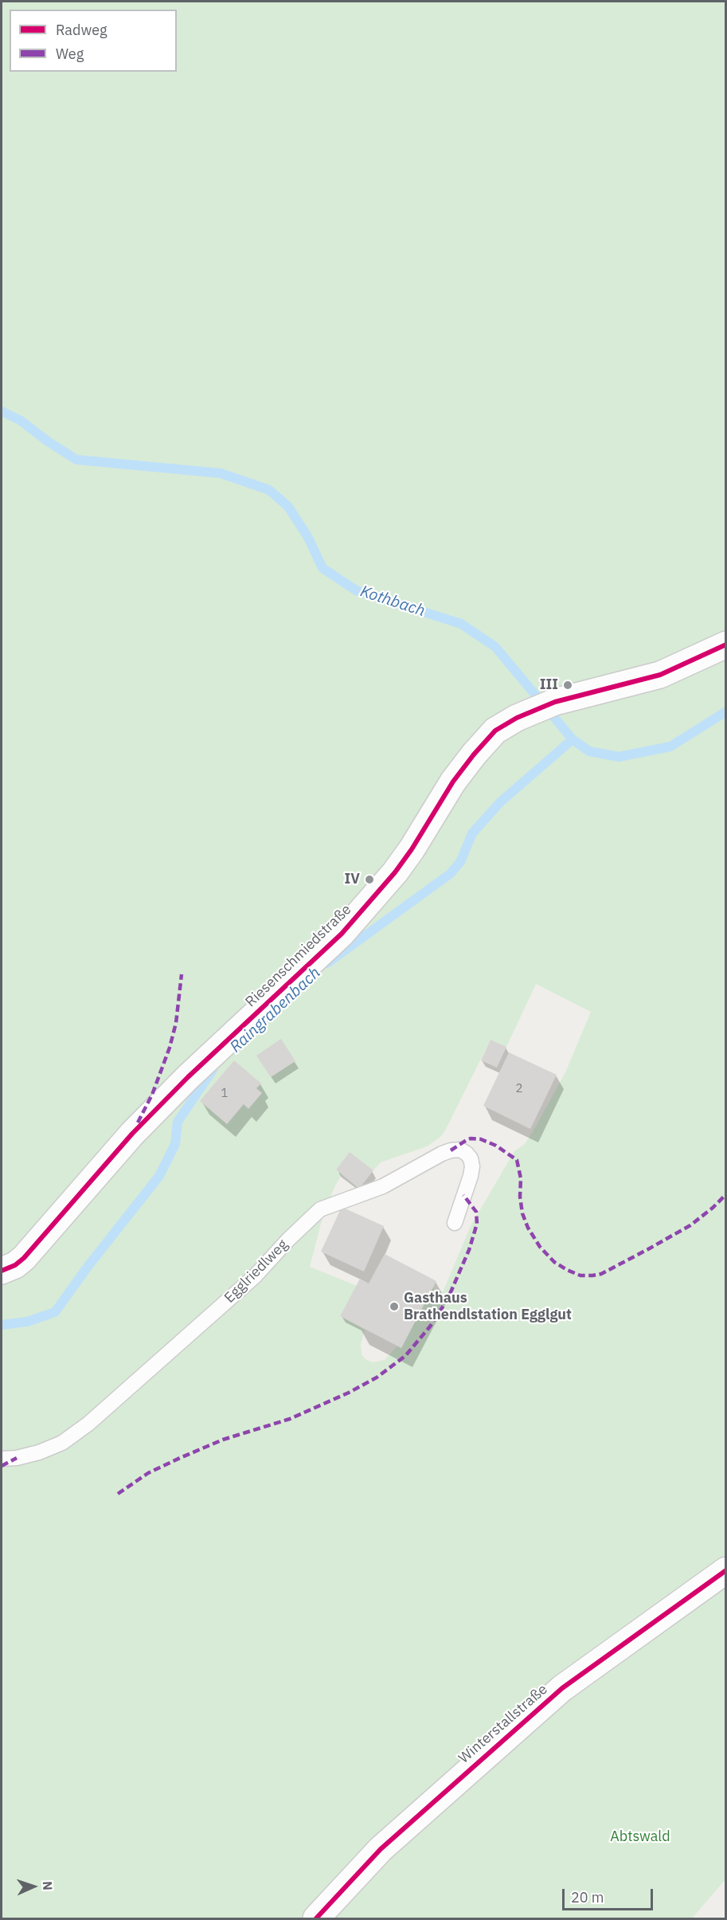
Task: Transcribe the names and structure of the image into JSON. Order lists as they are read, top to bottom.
{
  "streets": {
    "street": ["Riesenschmiedstraße", "Winterstallstraße"],
    "lane": ["Egglriedlweg"]
  },
  "water": ["Kothbach", "Raingrabenbach"],
  "parks": ["Abtswald"],
  "places": ["III", "IV", "Gasthaus Brathendlstation Egglgut"],
  "house_numbers": ["2", "1"],
  "legend": ["Radweg", "Weg"],
  "scale_bar": "20 m",
  "north": "right"
}
